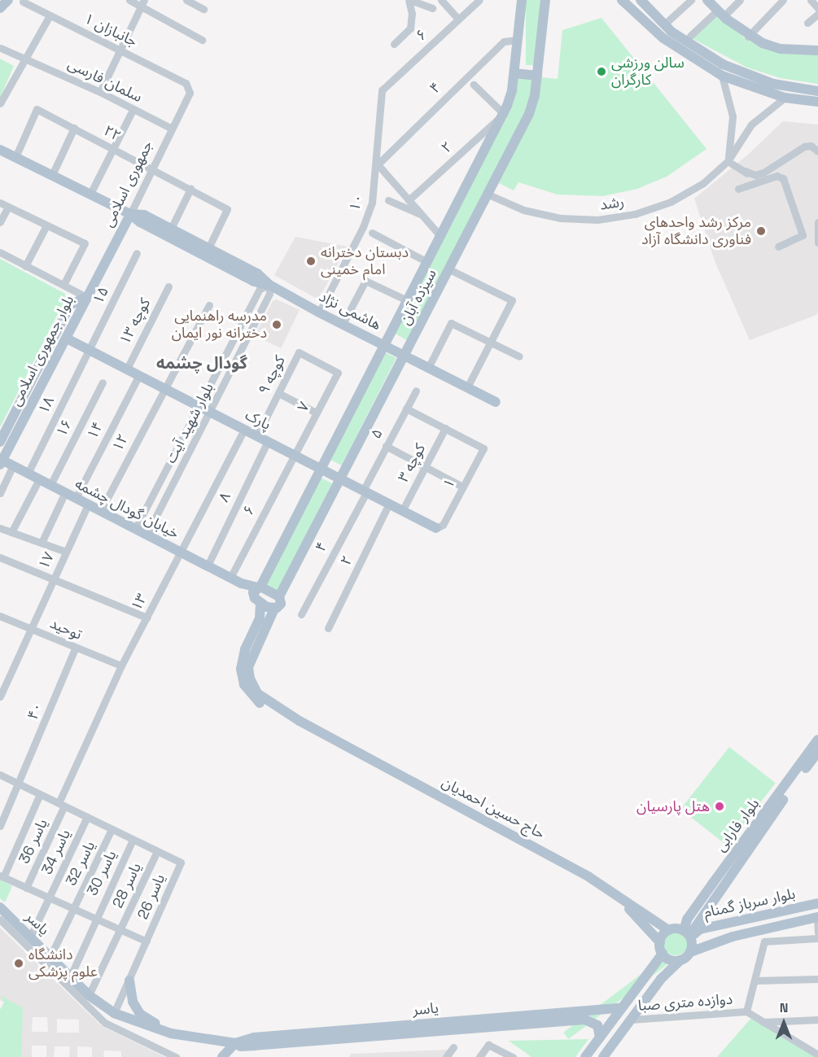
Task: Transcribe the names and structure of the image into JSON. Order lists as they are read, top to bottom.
{
  "streets": {
    "main road": [
      "جمهوری اسلامی",
      "سیزده آبان",
      "هاشمی نژاد",
      "بلوار جمهوری اسلامی",
      "پارک",
      "خیابان گودال چشمه",
      "حاج حسین احمدیان",
      "بلوار فارابی",
      "بلوار سرباز گمنام",
      "یاسر"
    ],
    "street": [
      "جانبازان ۱",
      "۶",
      "سلمان فارسی",
      "۴",
      "۲۲",
      "۲",
      "۱۰",
      "رشد",
      "۱۵",
      "کوچه ۱۳",
      "کوچه ۹",
      "۱۸",
      "۷",
      "بلوار شهید آیت",
      "۱۶",
      "۱۴",
      "۵",
      "۱۲",
      "کوچه ۳",
      "۱",
      "۸",
      "۱۷",
      "۱۳",
      "توحید",
      "۴۰",
      "یاسر 36",
      "یاسر 34",
      "یاسر 32",
      "یاسر 30",
      "یاسر 28",
      "یاسر 26",
      "دوازده متری صبا"
    ]
  },
  "crossings": [
    ["جانبازان ۱", "جمهوری اسلامی"],
    ["۶", "۱۰"],
    ["۶", "۷"],
    ["۶", "پارک"],
    ["۶", "خیابان گودال چشمه"],
    ["سلمان فارسی", "جمهوری اسلامی"],
    ["۴", "۱۰"],
    ["۴", "سیزده آبان"],
    ["۴", "پارک"],
    ["۴", "۵"],
    ["۲۲", "جمهوری اسلامی"],
    ["۲۲", "هاشمی نژاد"],
    ["۲", "سیزده آبان"],
    ["۲", "پارک"],
    ["جمهوری اسلامی", "هاشمی نژاد"],
    ["جمهوری اسلامی", "بلوار جمهوری اسلامی"],
    ["۱۰", "سیزده آبان"],
    ["۱۰", "هاشمی نژاد"],
    ["رشد", "سیزده آبان"],
    ["۱۵", "۱۸"],
    ["۱۵", "پارک"],
    ["سیزده آبان", "هاشمی نژاد"],
    ["سیزده آبان", "پارک"],
    ["سیزده آبان", "خیابان گودال چشمه"],
    ["سیزده آبان", "حاج حسین احمدیان"],
    ["هاشمی نژاد", "بلوار شهید آیت"],
    ["کوچه ۱۳", "پارک"],
    ["بلوار جمهوری اسلامی", "پارک"],
    ["بلوار جمهوری اسلامی", "خیابان گودال چشمه"],
    ["کوچه ۹", "۷"],
    ["کوچه ۹", "پارک"],
    ["۱۸", "پارک"],
    ["۱۸", "خیابان گودال چشمه"],
    ["۷", "پارک"],
    ["پارک", "بلوار شهید آیت"],
    ["پارک", "۱۴"],
    ["پارک", "۵"],
    ["پارک", "۱۲"],
    ["پارک", "کوچه ۳"],
    ["پارک", "۱"],
    ["پارک", "۸"],
    ["بلوار شهید آیت", "خیابان گودال چشمه"],
    ["۱۶", "خیابان گودال چشمه"],
    ["۱۴", "خیابان گودال چشمه"],
    ["۱۲", "خیابان گودال چشمه"],
    ["کوچه ۳", "۱"],
    ["۸", "خیابان گودال چشمه"],
    ["خیابان گودال چشمه", "۱۷"],
    ["خیابان گودال چشمه", "۱۳"],
    ["خیابان گودال چشمه", "حاج حسین احمدیان"],
    ["۱۷", "توحید"],
    ["۱۳", "توحید"],
    ["۱۳", "یاسر 36"],
    ["توحید", "۴۰"],
    ["حاج حسین احمدیان", "بلوار فارابی"],
    ["حاج حسین احمدیان", "بلوار سرباز گمنام"],
    ["بلوار فارابی", "بلوار سرباز گمنام"],
    ["یاسر 36", "یاسر"],
    ["یاسر 34", "یاسر"],
    ["یاسر 32", "یاسر"],
    ["یاسر 30", "یاسر"],
    ["یاسر 28", "یاسر 26"],
    ["یاسر 28", "یاسر"],
    ["یاسر 26", "یاسر"]
  ],
  "districts": ["گودال چشمه"],
  "places": [
    "سالن ورزشی کارگران",
    "مرکز رشد واحدهای فناوری دانشگاه آزاد",
    "دبستان دخترانه امام خمینی",
    "مدرسه راهنمایی دخترانه نور ایمان",
    "هتل پارسیان",
    "دانشگاه علوم پزشکی"
  ],
  "north": "top"
}
